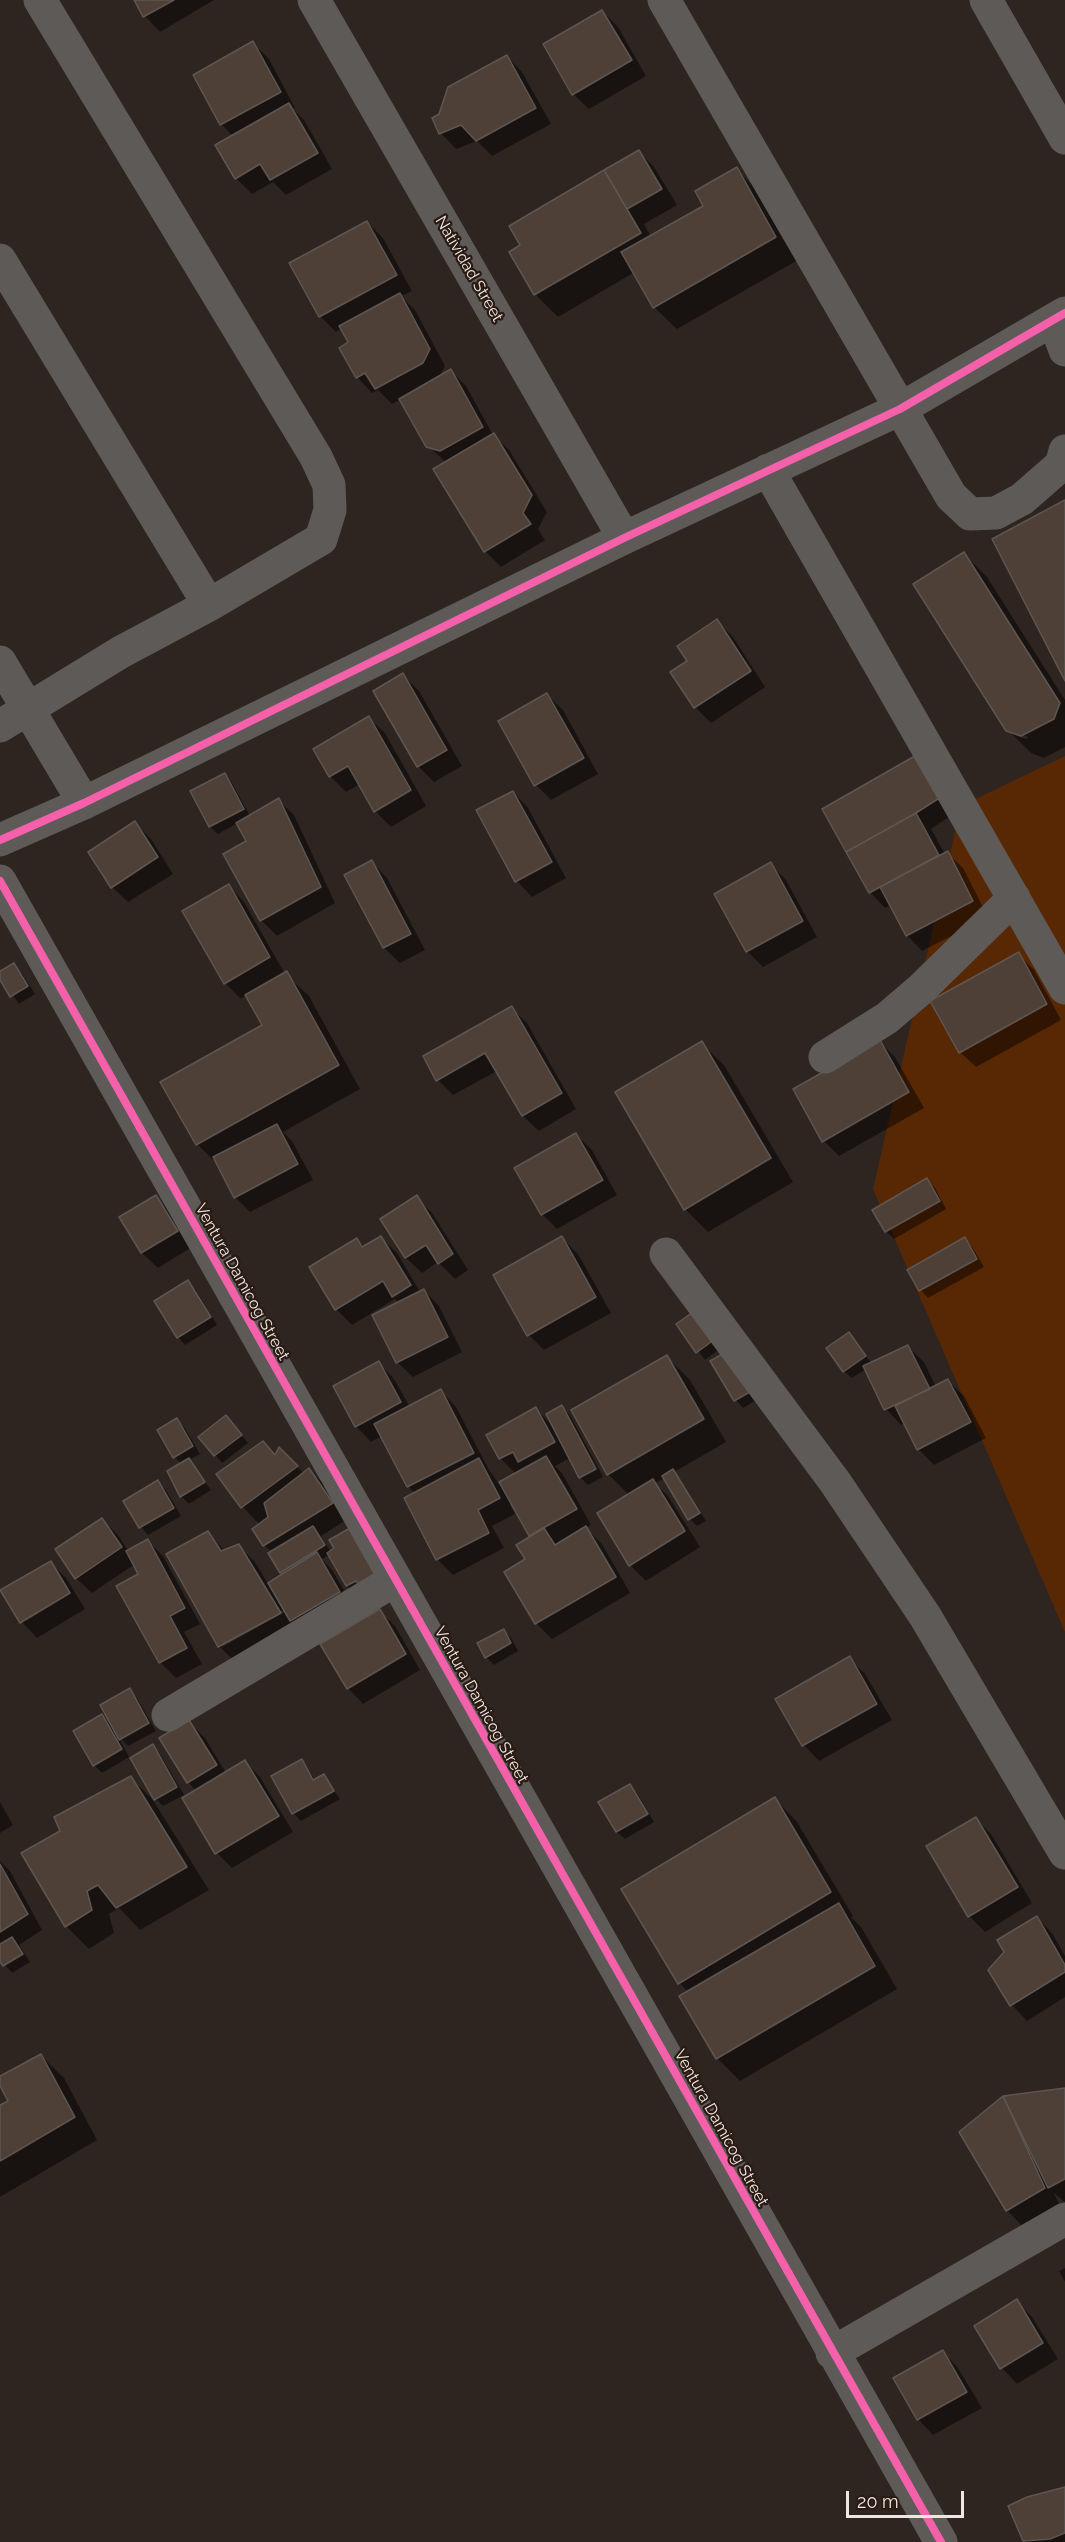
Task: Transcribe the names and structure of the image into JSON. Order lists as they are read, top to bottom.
{
  "streets": {
    "street": ["Natividad Street", "Ventura Damicog Street"]
  },
  "scale_bar": "20 m"
}
